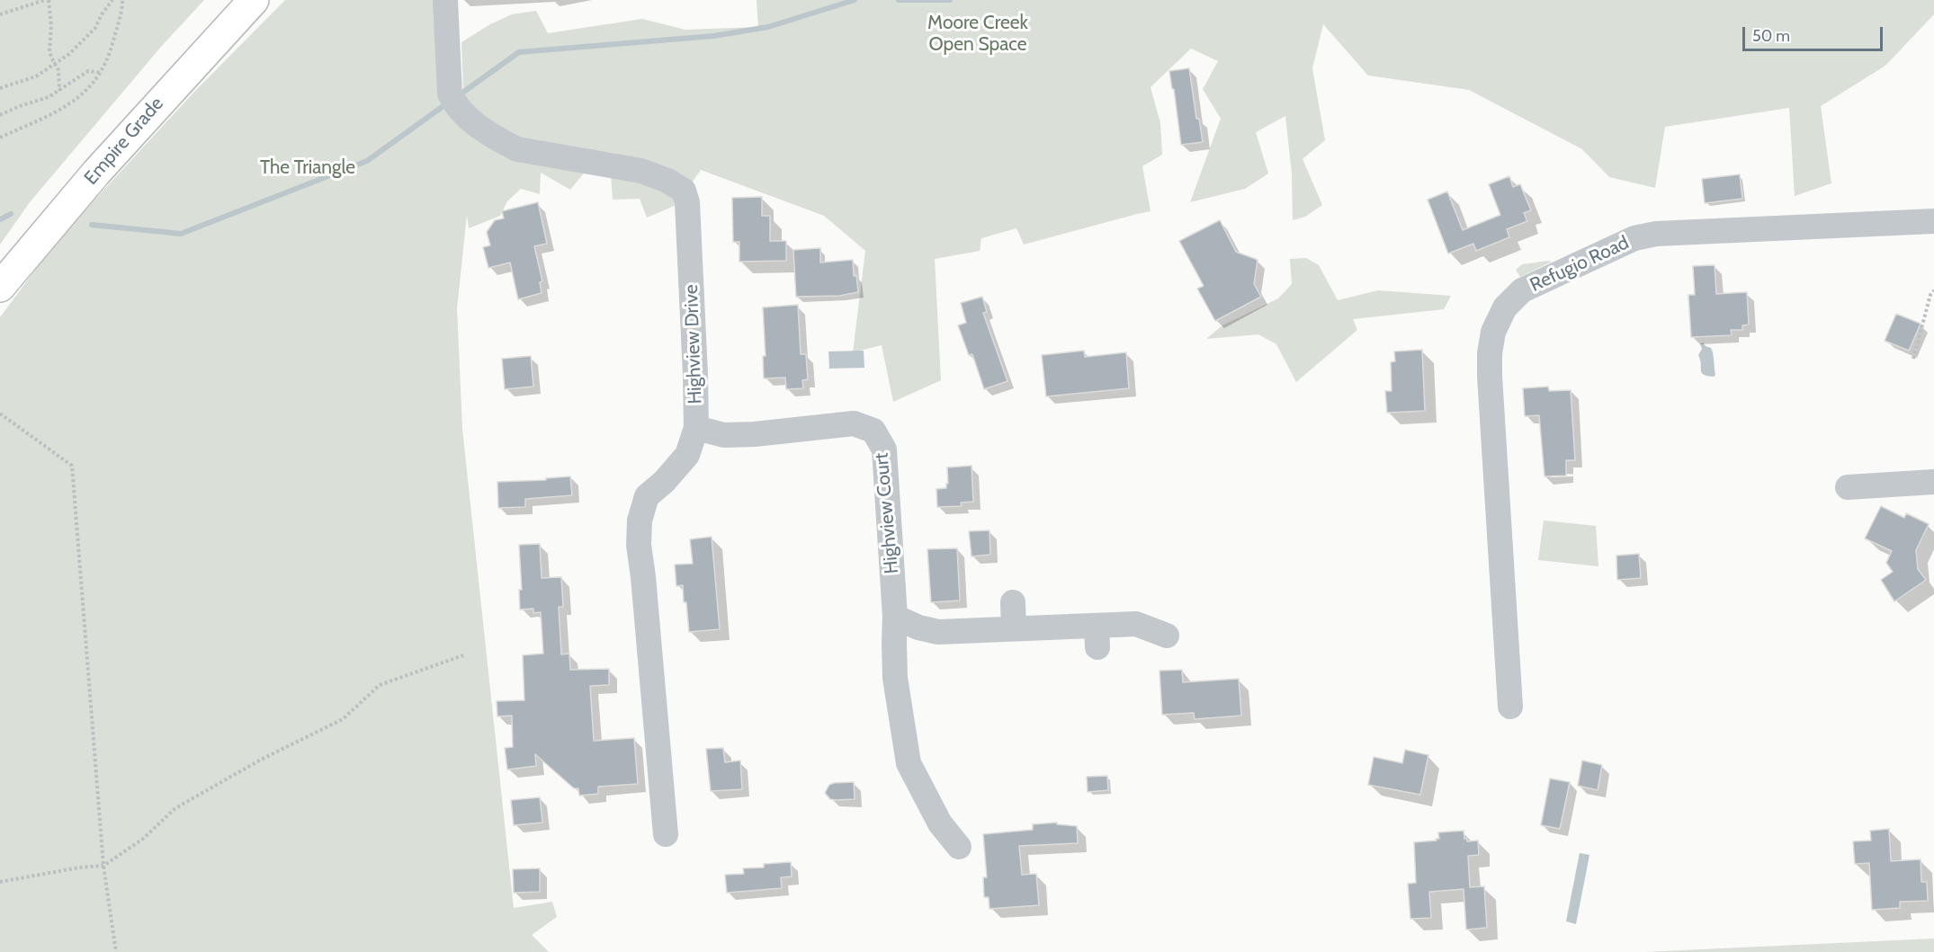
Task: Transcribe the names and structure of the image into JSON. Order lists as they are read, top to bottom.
{
  "streets": {
    "main road": ["Empire Grade"],
    "street": ["Refugio Road", "Highview Drive", "Highview Court"]
  },
  "crossings": [
    ["Highview Drive", "Highview Court"]
  ],
  "parks": ["Moore Creek Open Space", "The Triangle"],
  "scale_bar": "50 m"
}
